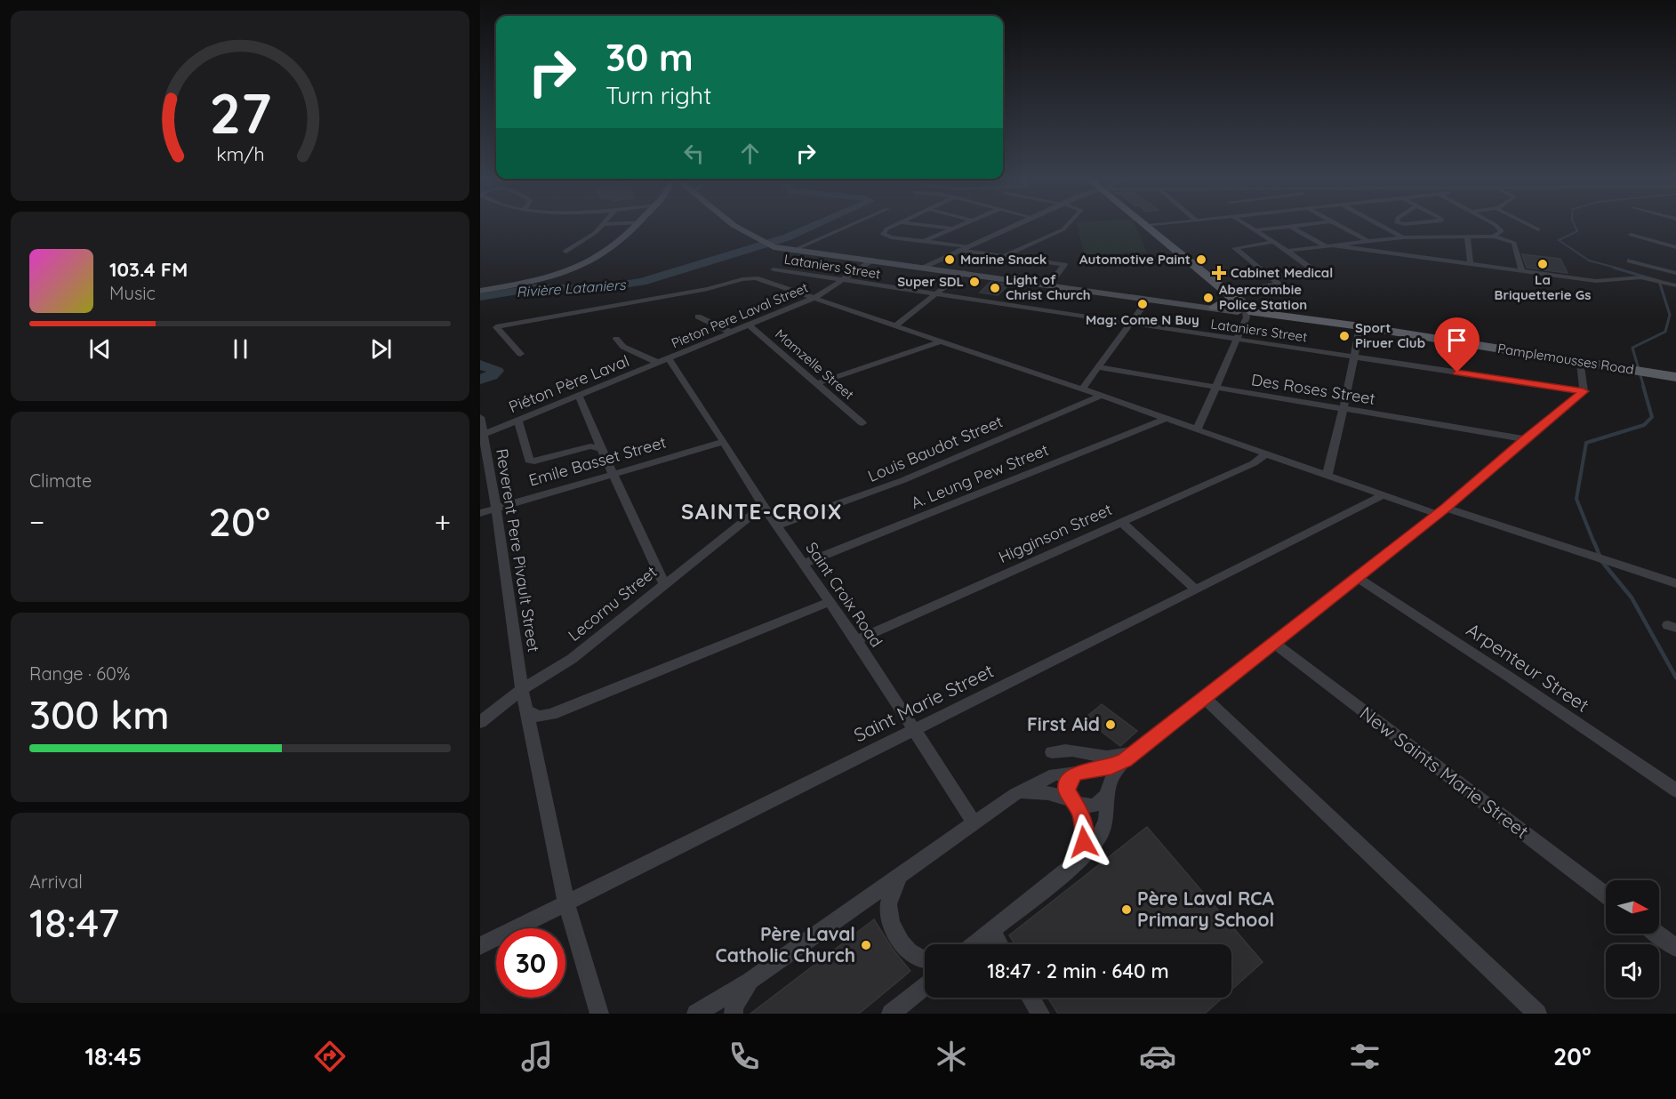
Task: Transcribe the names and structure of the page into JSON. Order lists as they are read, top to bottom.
{
  "streets": {
    "main road": ["Pamplemousses Road"],
    "street": [
      "Lataniers Street",
      "Pieton Pere Laval Street",
      "Mamzelle Street",
      "Piéton Père Laval",
      "Des Roses Street",
      "Louis Baudot Street",
      "Emile Basset Street",
      "A. Leung Pew Street",
      "Higginson Street",
      "Reverent Pere Pivault Street",
      "Saint Croix Road",
      "Lecornu Street",
      "Arpenteur Street",
      "Saint Marie Street",
      "New Saints Marie Street"
    ]
  },
  "crossings": [
    ["Lataniers Street", "Pieton Pere Laval Street"],
    ["Pieton Pere Laval Street", "Mamzelle Street"],
    ["Pieton Pere Laval Street", "Piéton Père Laval"],
    ["Pieton Pere Laval Street", "Saint Croix Road"],
    ["Piéton Père Laval", "Reverent Pere Pivault Street"],
    ["Piéton Père Laval", "Saint Croix Road"],
    ["Louis Baudot Street", "Saint Croix Road"],
    ["Emile Basset Street", "Reverent Pere Pivault Street"],
    ["Emile Basset Street", "Saint Croix Road"],
    ["A. Leung Pew Street", "Saint Croix Road"],
    ["Higginson Street", "Saint Croix Road"],
    ["Reverent Pere Pivault Street", "Lecornu Street"],
    ["Reverent Pere Pivault Street", "Saint Marie Street"],
    ["Saint Croix Road", "Lecornu Street"],
    ["Saint Croix Road", "Saint Marie Street"]
  ],
  "districts": ["SAINTE-CROIX"],
  "water": ["Rivière Lataniers"],
  "places": {
    "other": [
      "Marine Snack",
      "Automotive Paint",
      "La Briquetterie Gs",
      "Super SDL",
      "Light of Christ Church",
      "Abercrombie Police Station",
      "Mag: Come N Buy",
      "Sport Piruer Club",
      "First Aid",
      "Père Laval RCA Primary School",
      "Père Laval Catholic Church"
    ],
    "health": ["Cabinet Medical"]
  },
  "north": "right",
  "page": {
    "turn": ["30 m", "Turn right"],
    "song": ["103.4 FM", "Music"],
    "tile": [
      "Climate",
      ["Range · 60%", "300 km"],
      ["Arrival", "18:47"]
    ],
    "heat": ["−", "20°", "+"],
    "limit": "30",
    "trip": "18:47 · 2 min · 640 m",
    "tabs": ["18:45", "20°"],
    "gauge": ["27", "km/h"]
  }
}
